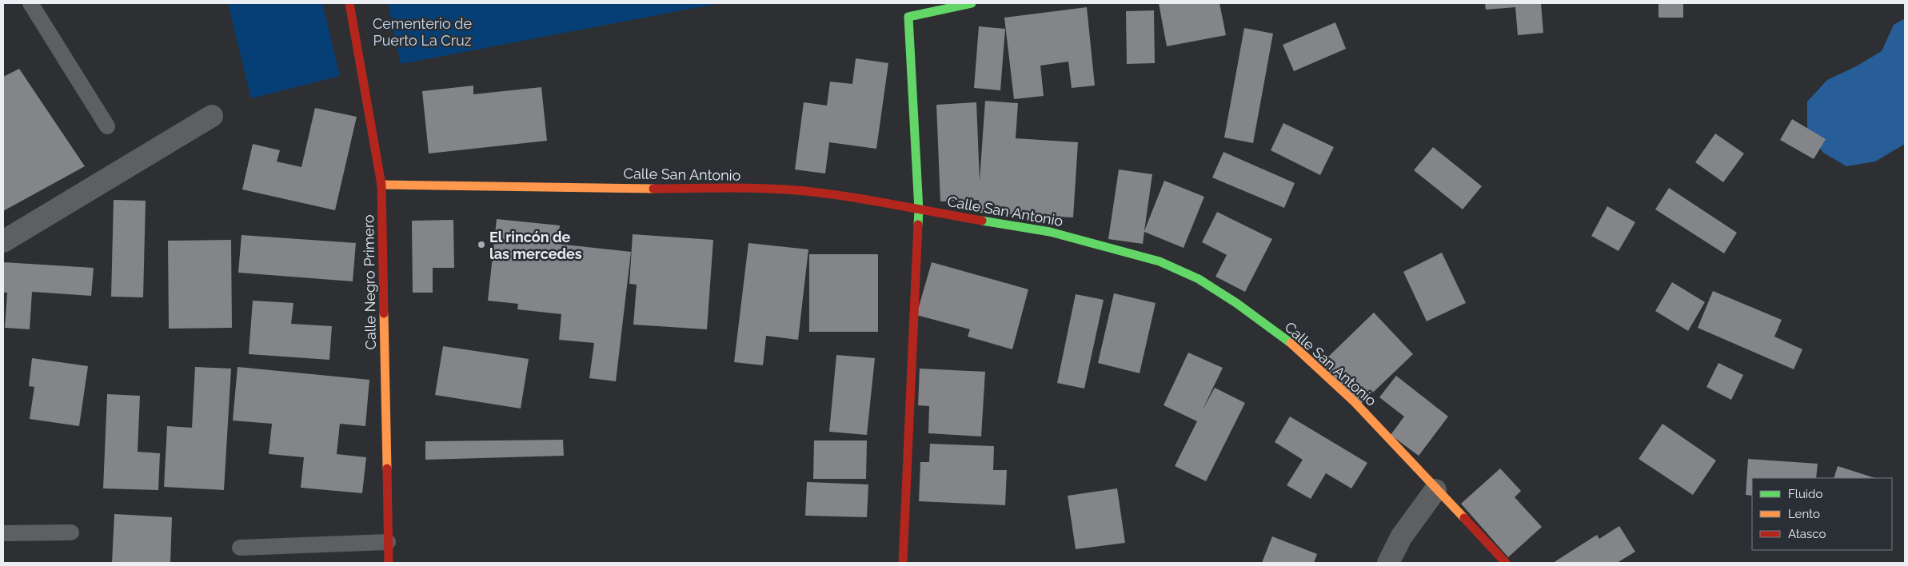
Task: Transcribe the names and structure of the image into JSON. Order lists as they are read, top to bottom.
{
  "streets": {
    "street": ["Calle San Antonio", "Calle Negro Primero"]
  },
  "crossings": [
    ["Calle San Antonio", "Calle Negro Primero"]
  ],
  "parks": ["Cementerio de Puerto La Cruz"],
  "places": ["El rincón de las mercedes"],
  "legend": ["Fluido", "Lento", "Atasco"]
}
